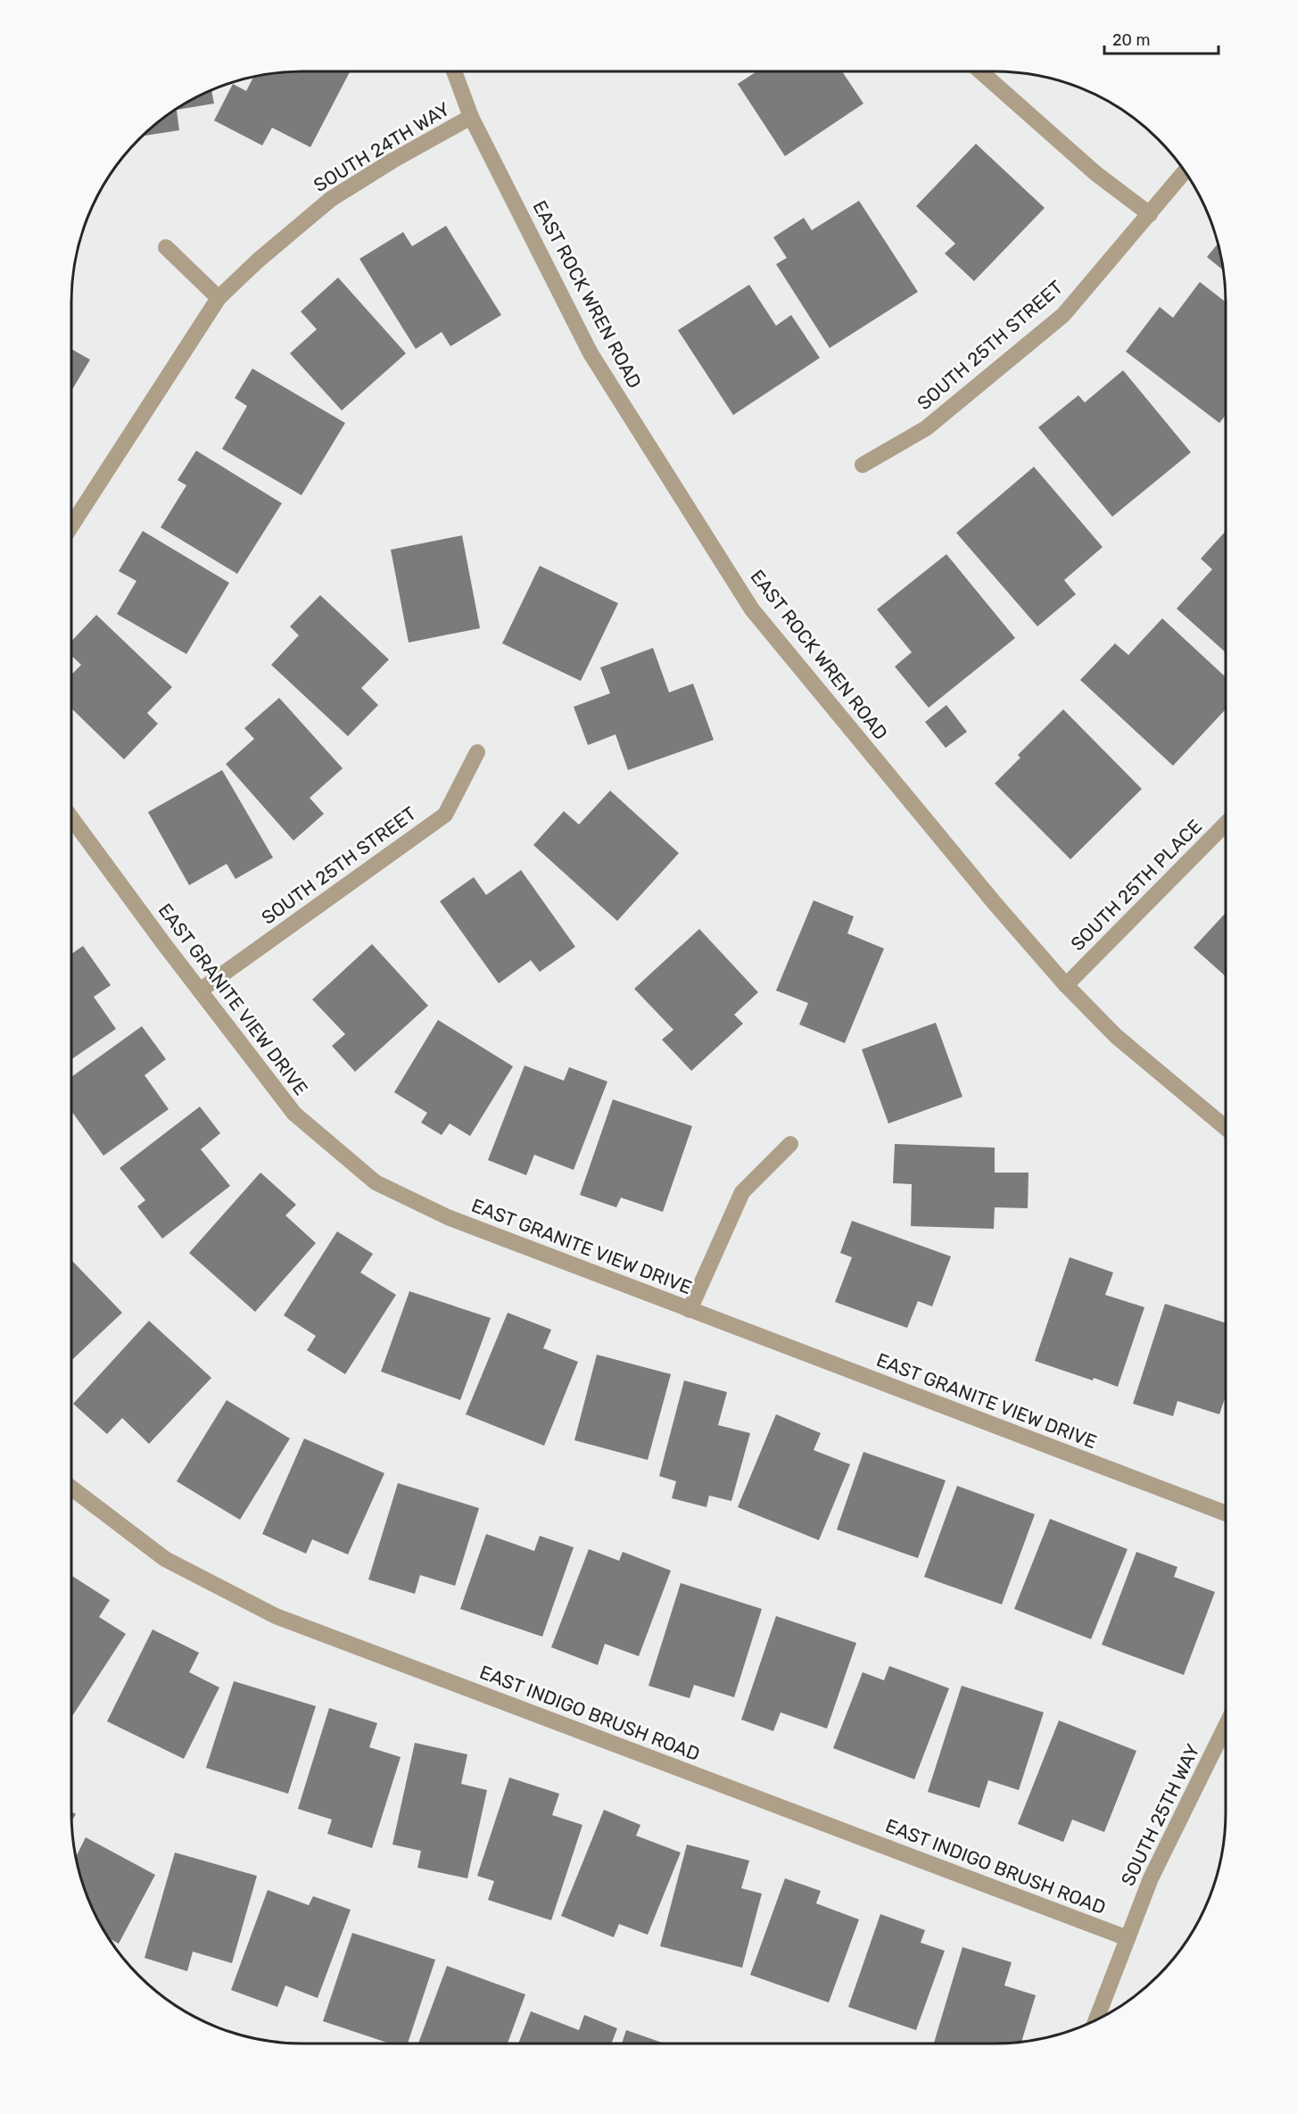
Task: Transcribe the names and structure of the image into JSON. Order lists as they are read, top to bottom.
{
  "streets": {
    "street": [
      "SOUTH 24TH WAY",
      "EAST ROCK WREN ROAD",
      "SOUTH 25TH STREET",
      "SOUTH 25TH PLACE",
      "EAST GRANITE VIEW DRIVE",
      "EAST INDIGO BRUSH ROAD",
      "SOUTH 25TH WAY"
    ]
  },
  "crossings": [
    ["SOUTH 24TH WAY", "EAST ROCK WREN ROAD"],
    ["EAST ROCK WREN ROAD", "SOUTH 25TH PLACE"],
    ["SOUTH 25TH STREET", "EAST GRANITE VIEW DRIVE"],
    ["EAST INDIGO BRUSH ROAD", "SOUTH 25TH WAY"]
  ],
  "scale_bar": "20 m"
}
